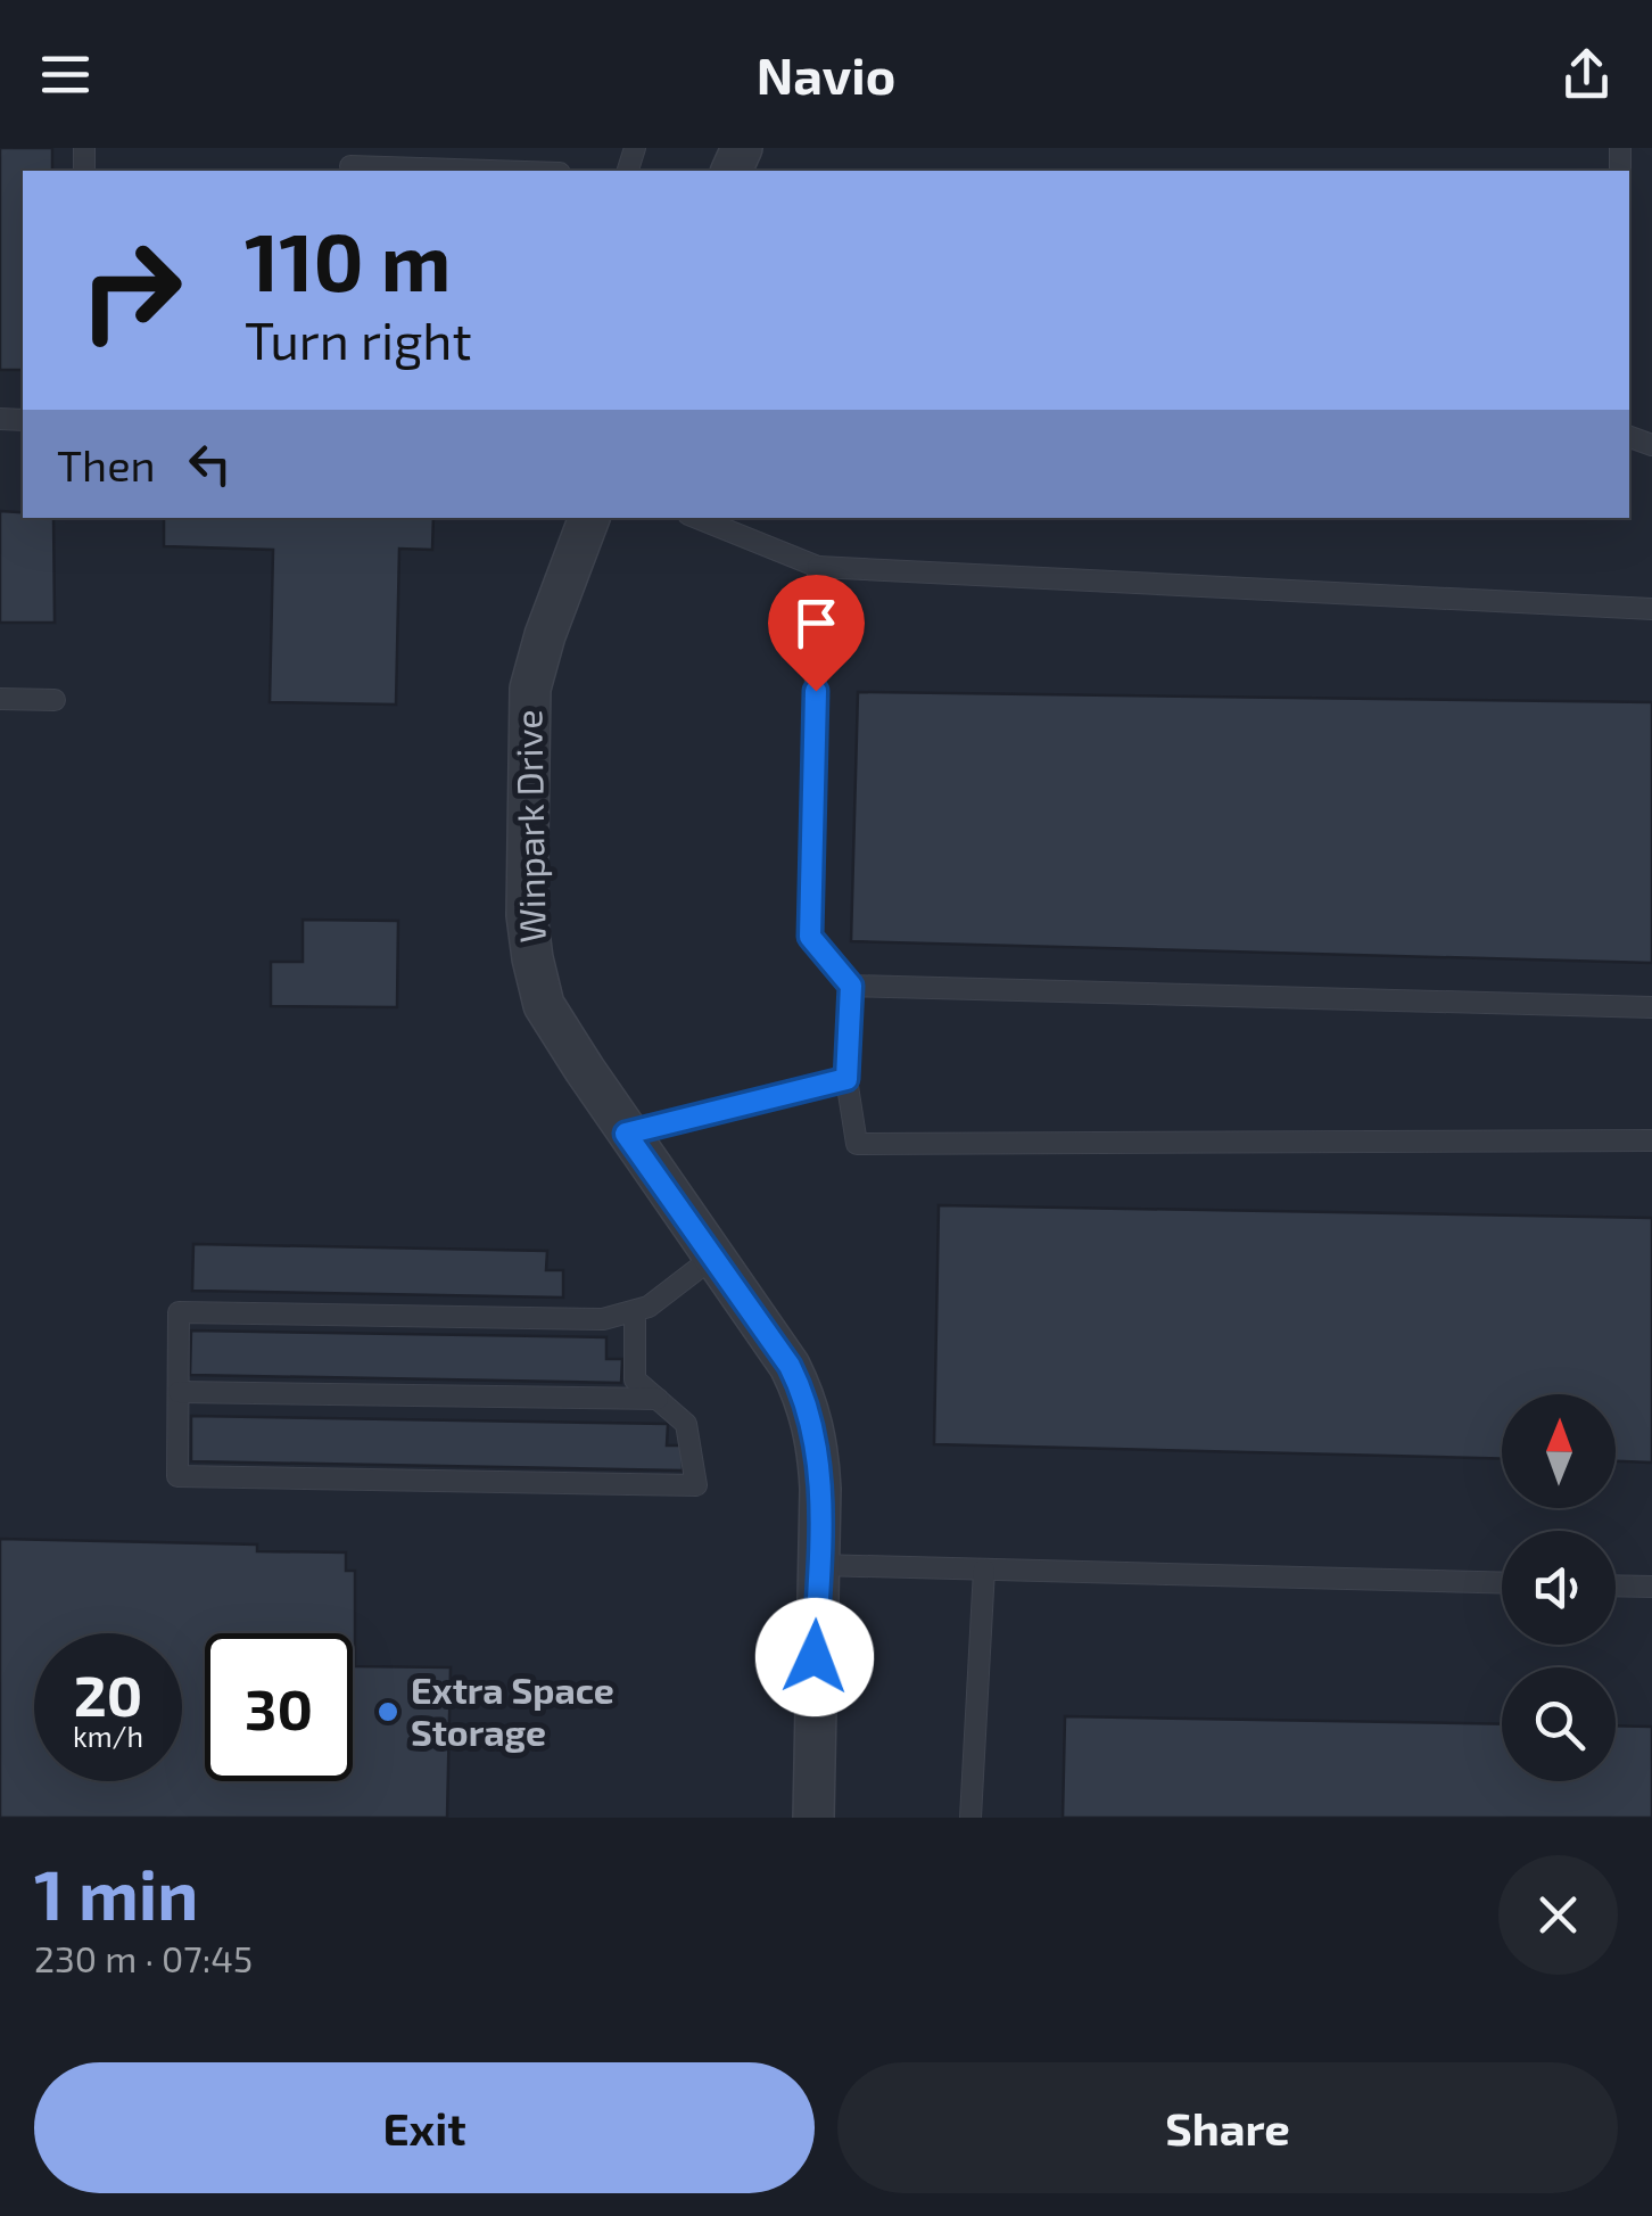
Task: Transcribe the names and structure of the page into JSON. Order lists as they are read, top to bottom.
{
  "streets": {
    "street": ["Winpark Drive"]
  },
  "places": ["Extra Space Storage"],
  "north": "top",
  "page": {
    "header": "Navio",
    "turn": ["110 m", "Turn right"],
    "then": "Then",
    "speed": "20 km/h",
    "limit": "30",
    "heading": ["1 min", "230 m · 07:45"],
    "buttons": ["Exit", "Share"]
  }
}
